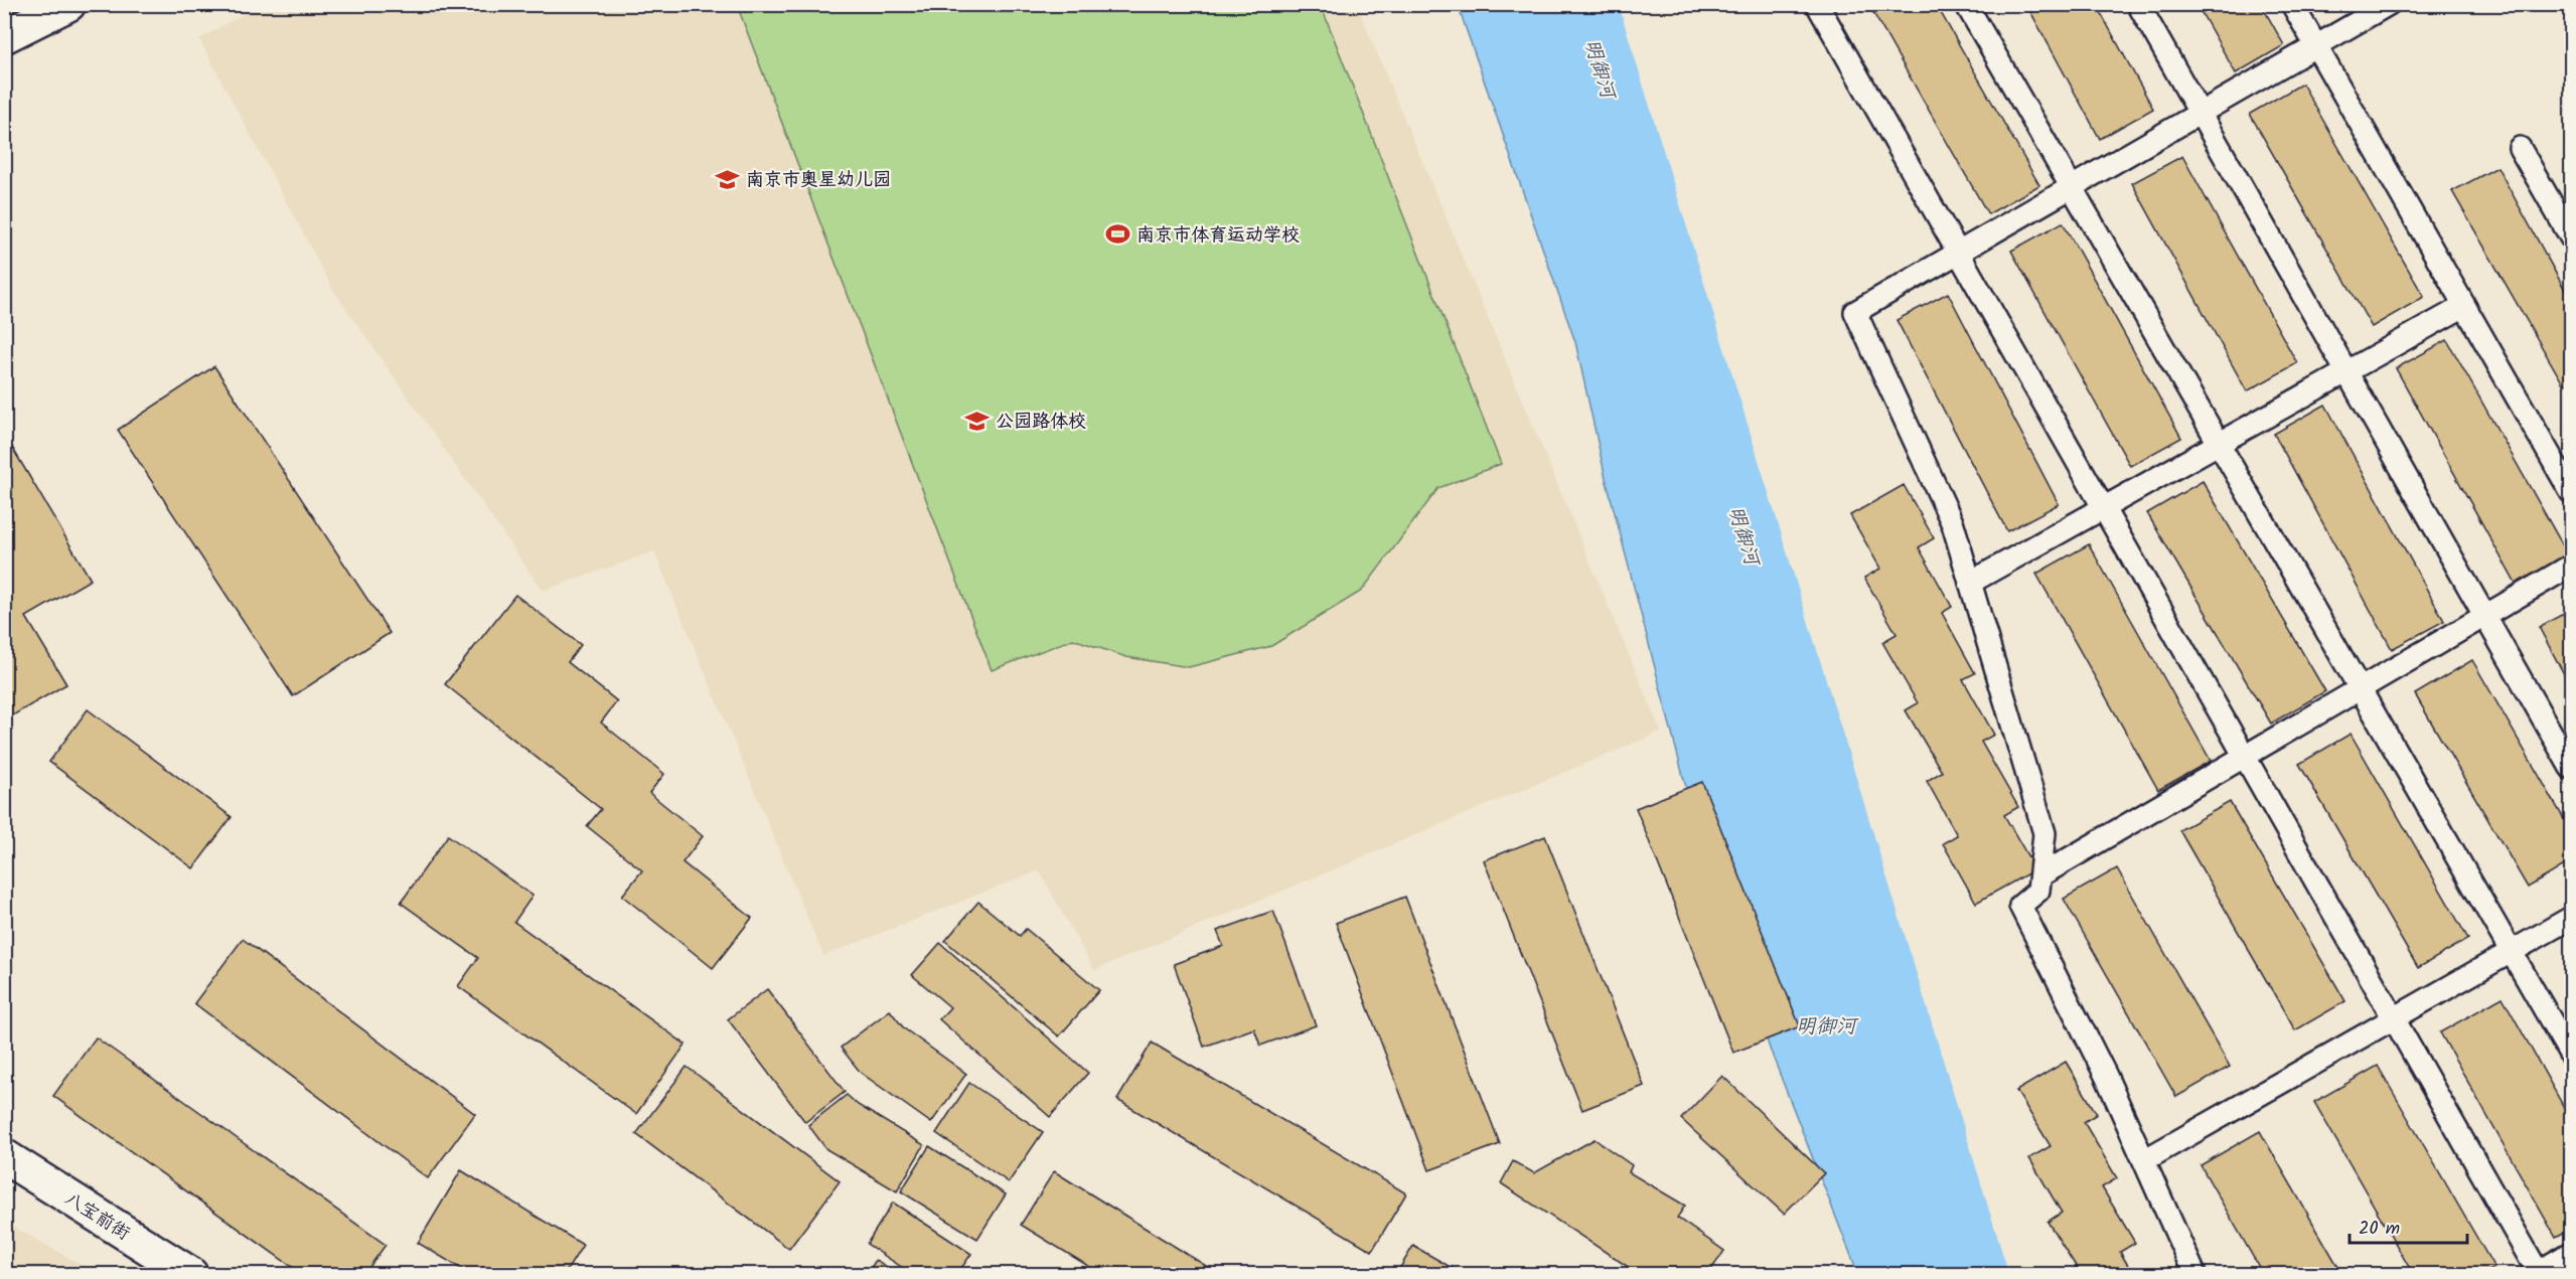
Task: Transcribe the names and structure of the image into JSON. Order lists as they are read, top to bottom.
{
  "streets": {
    "street": ["八宝前街"]
  },
  "water": ["明御河"],
  "places": {
    "school or university": ["南京市奥星幼儿园", "公园路体校"],
    "sports": ["南京市体育运动学校"]
  },
  "scale_bar": "20 m"
}
